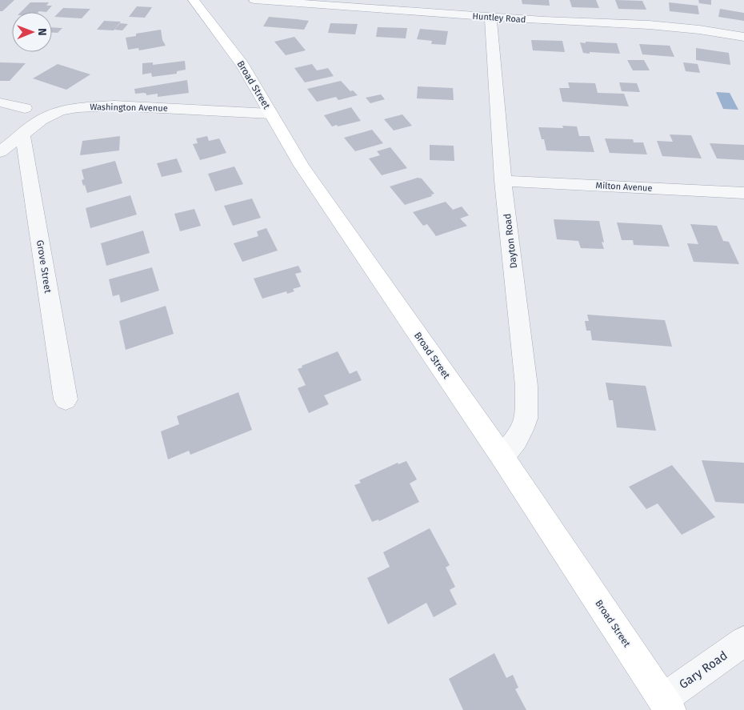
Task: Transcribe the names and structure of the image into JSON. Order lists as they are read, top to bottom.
{
  "streets": {
    "main road": ["Broad Street"],
    "street": [
      "Huntley Road",
      "Washington Avenue",
      "Milton Avenue",
      "Dayton Road",
      "Grove Street",
      "Gary Road"
    ]
  },
  "crossings": [
    ["Huntley Road", "Dayton Road"],
    ["Broad Street", "Washington Avenue"],
    ["Broad Street", "Dayton Road"],
    ["Broad Street", "Gary Road"],
    ["Washington Avenue", "Grove Street"],
    ["Milton Avenue", "Dayton Road"]
  ],
  "north": "right"
}
